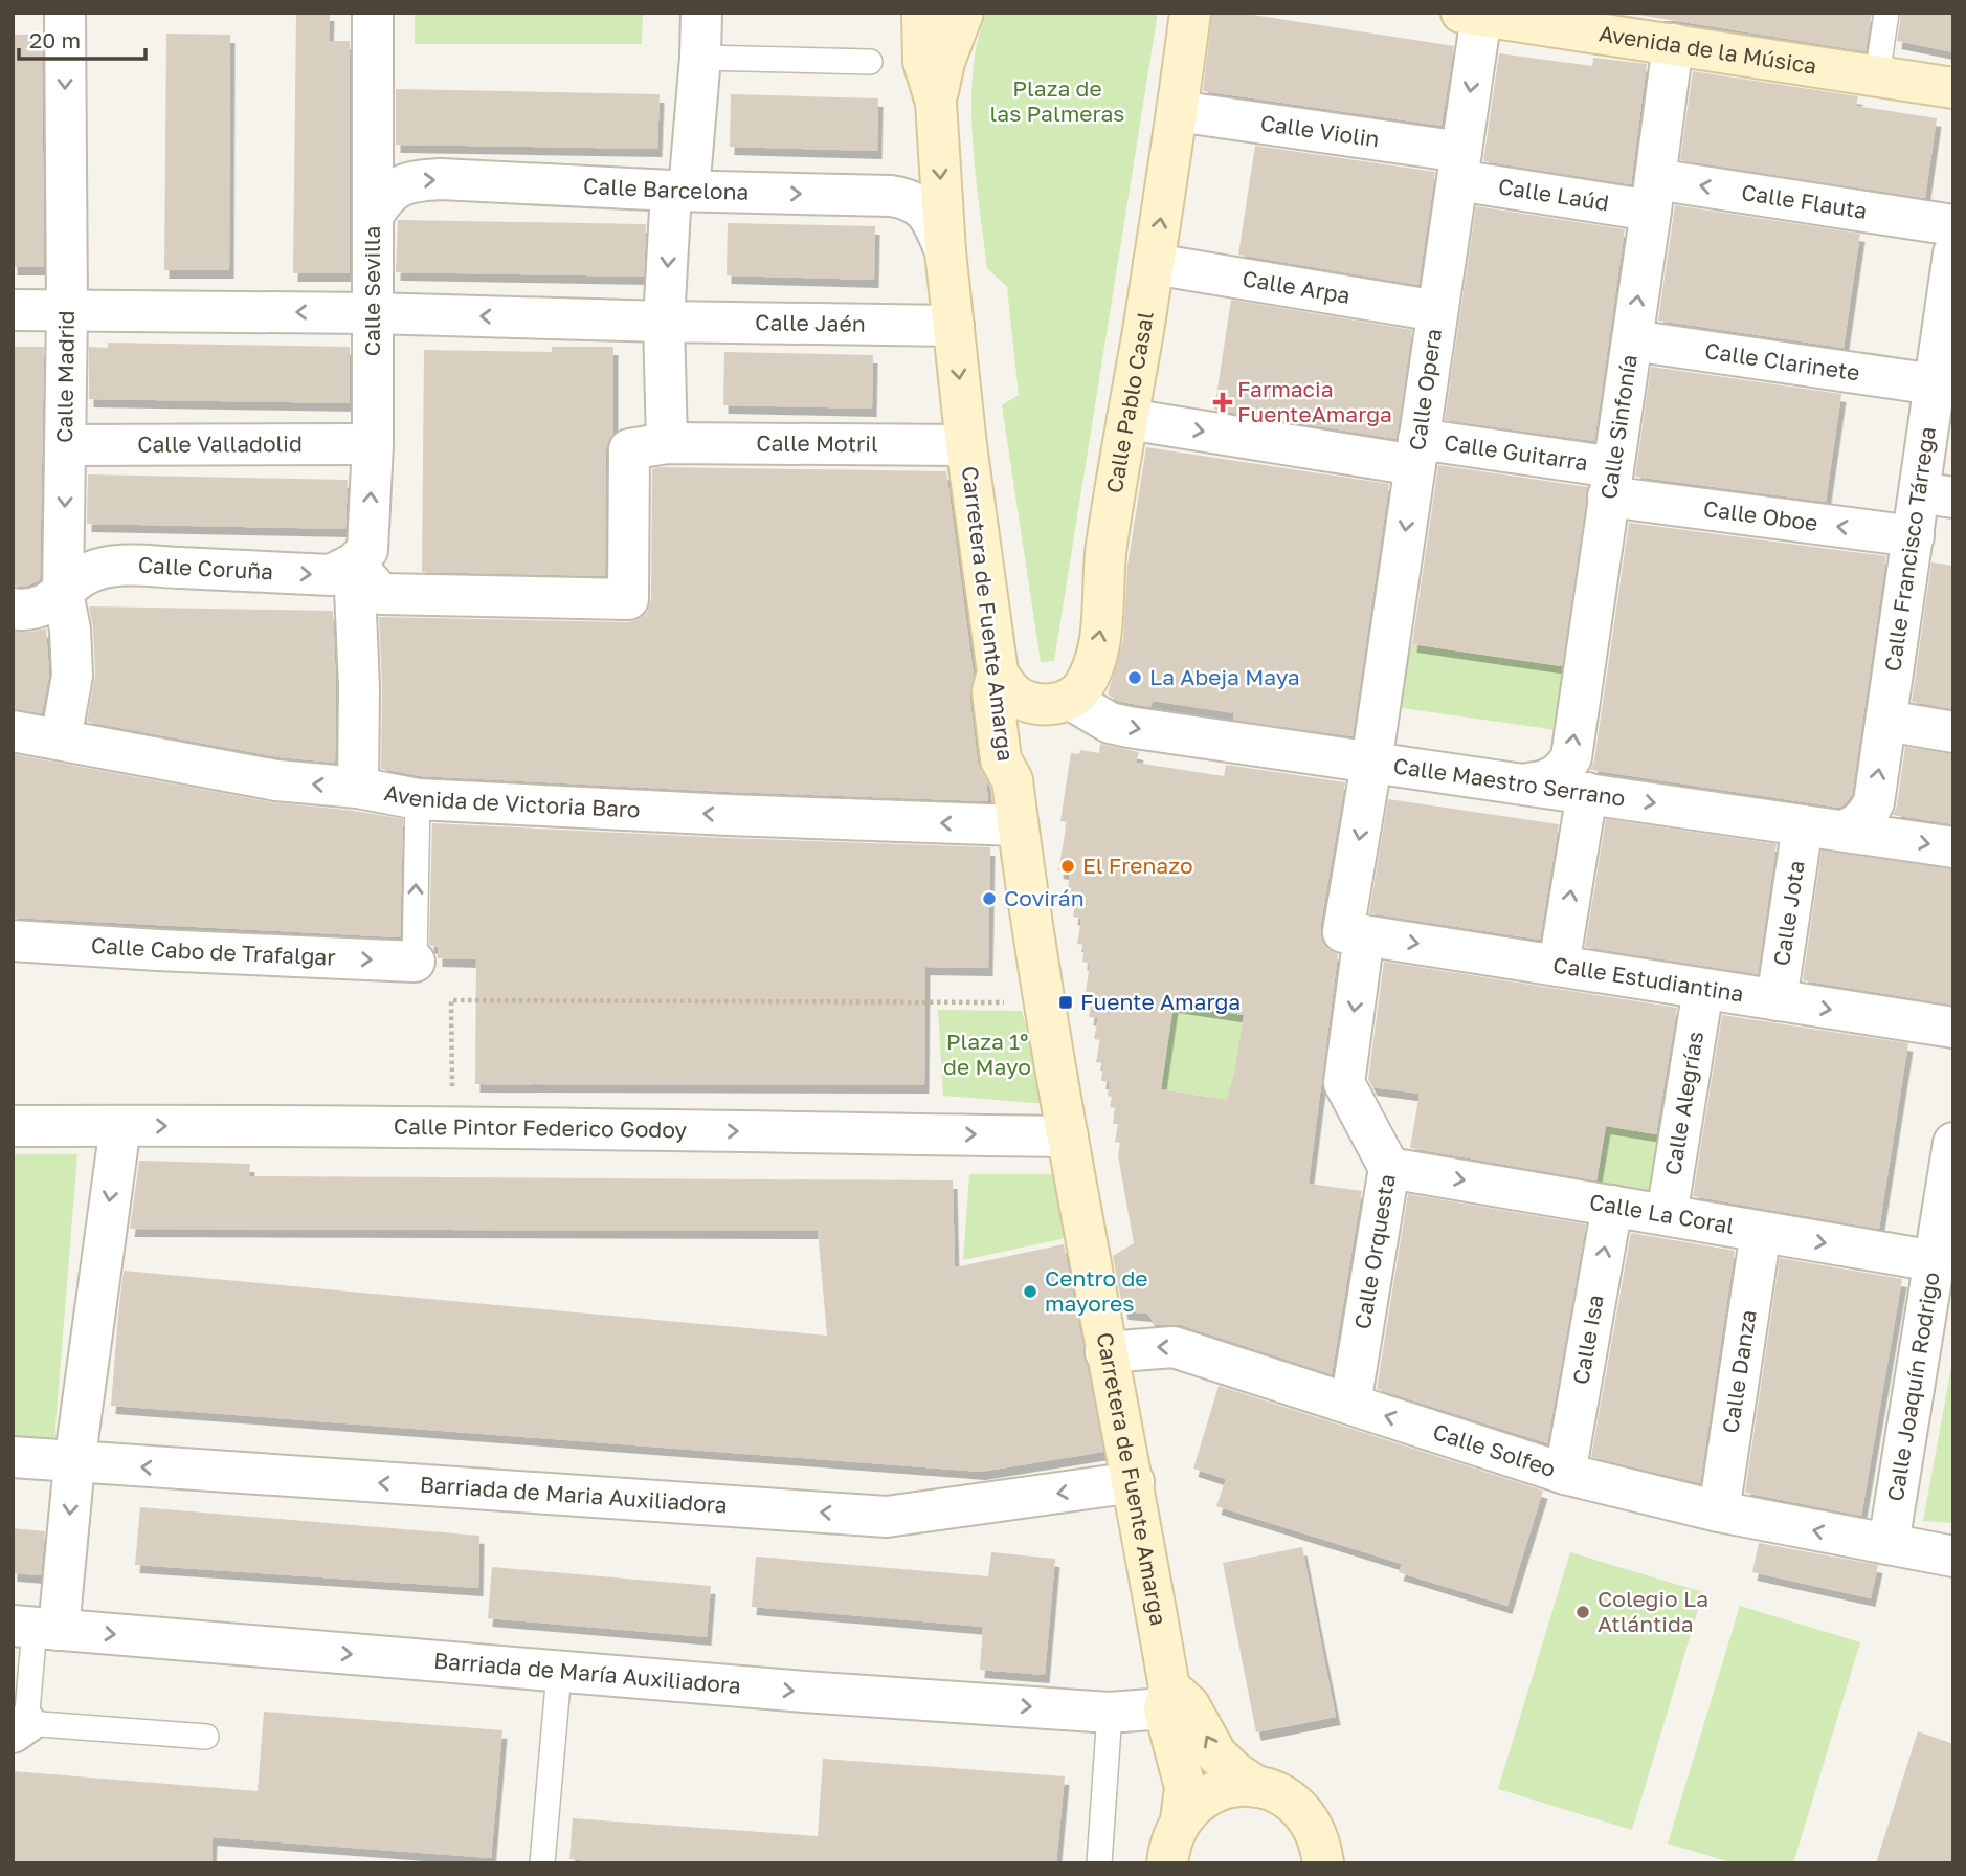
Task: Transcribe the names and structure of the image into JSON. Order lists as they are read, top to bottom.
{
  "streets": {
    "street": [
      "Avenida de la Música",
      "Calle Violin",
      "Calle Barcelona",
      "Calle Laúd",
      "Calle Flauta",
      "Calle Arpa",
      "Calle Sevilla",
      "Calle Jaén",
      "Calle Clarinete",
      "Calle Madrid",
      "Calle Opera",
      "Calle Pablo Casal",
      "Calle Sinfonía",
      "Calle Valladolid",
      "Calle Motril",
      "Calle Guitarra",
      "Calle Oboe",
      "Calle Francisco Tárrega",
      "Calle Coruña",
      "Carretera de Fuente Amarga",
      "Calle Maestro Serrano",
      "Avenida de Victoria Baro",
      "Calle Jota",
      "Calle Cabo de Trafalgar",
      "Calle Estudiantina",
      "Calle Alegrías",
      "Calle Pintor Federico Godoy",
      "Calle La Coral",
      "Calle Orquesta",
      "Calle Isa",
      "Calle Danza",
      "Calle Joaquín Rodrigo",
      "Calle Solfeo",
      "Barriada de Maria Auxiliadora",
      "Barriada de María Auxiliadora"
    ]
  },
  "crossings": [
    ["Avenida de la Música", "Calle Opera"],
    ["Avenida de la Música", "Calle Sinfonía"],
    ["Calle Violin", "Calle Laúd"],
    ["Calle Violin", "Calle Opera"],
    ["Calle Violin", "Calle Pablo Casal"],
    ["Calle Barcelona", "Calle Sevilla"],
    ["Calle Barcelona", "Carretera de Fuente Amarga"],
    ["Calle Laúd", "Calle Flauta"],
    ["Calle Laúd", "Calle Opera"],
    ["Calle Laúd", "Calle Sinfonía"],
    ["Calle Flauta", "Calle Sinfonía"],
    ["Calle Arpa", "Calle Opera"],
    ["Calle Arpa", "Calle Pablo Casal"],
    ["Calle Sevilla", "Calle Jaén"],
    ["Calle Sevilla", "Calle Valladolid"],
    ["Calle Sevilla", "Calle Motril"],
    ["Calle Sevilla", "Calle Coruña"],
    ["Calle Jaén", "Calle Madrid"],
    ["Calle Jaén", "Carretera de Fuente Amarga"],
    ["Calle Clarinete", "Calle Sinfonía"],
    ["Calle Clarinete", "Calle Francisco Tárrega"],
    ["Calle Madrid", "Calle Valladolid"],
    ["Calle Madrid", "Calle Coruña"],
    ["Calle Madrid", "Avenida de Victoria Baro"],
    ["Calle Opera", "Calle Guitarra"],
    ["Calle Opera", "Calle Maestro Serrano"],
    ["Calle Opera", "Calle Orquesta"],
    ["Calle Pablo Casal", "Calle Guitarra"],
    ["Calle Pablo Casal", "Carretera de Fuente Amarga"],
    ["Calle Pablo Casal", "Calle Maestro Serrano"],
    ["Calle Sinfonía", "Calle Guitarra"],
    ["Calle Sinfonía", "Calle Oboe"],
    ["Calle Sinfonía", "Calle Maestro Serrano"],
    ["Calle Motril", "Calle Coruña"],
    ["Calle Motril", "Carretera de Fuente Amarga"],
    ["Calle Guitarra", "Calle Oboe"],
    ["Calle Oboe", "Calle Francisco Tárrega"],
    ["Calle Francisco Tárrega", "Calle Maestro Serrano"],
    ["Carretera de Fuente Amarga", "Avenida de Victoria Baro"],
    ["Carretera de Fuente Amarga", "Calle Pintor Federico Godoy"],
    ["Carretera de Fuente Amarga", "Calle Solfeo"],
    ["Carretera de Fuente Amarga", "Barriada de Maria Auxiliadora"],
    ["Carretera de Fuente Amarga", "Barriada de María Auxiliadora"],
    ["Calle Maestro Serrano", "Calle Jota"],
    ["Calle Maestro Serrano", "Calle Orquesta"],
    ["Calle Jota", "Calle Estudiantina"],
    ["Calle Estudiantina", "Calle Alegrías"],
    ["Calle Estudiantina", "Calle Orquesta"],
    ["Calle Alegrías", "Calle La Coral"],
    ["Calle La Coral", "Calle Orquesta"],
    ["Calle La Coral", "Calle Isa"],
    ["Calle La Coral", "Calle Danza"],
    ["Calle La Coral", "Calle Joaquín Rodrigo"],
    ["Calle Orquesta", "Calle Solfeo"],
    ["Calle Isa", "Calle Solfeo"],
    ["Calle Danza", "Calle Solfeo"],
    ["Calle Joaquín Rodrigo", "Calle Solfeo"]
  ],
  "one_way": [
    "Calle Barcelona",
    "Calle Flauta",
    "Calle Jaén",
    "Calle Madrid",
    "Calle Opera",
    "Calle Pablo Casal",
    "Calle Sinfonía",
    "Calle Guitarra",
    "Calle Oboe",
    "Calle Coruña",
    "Calle Maestro Serrano",
    "Avenida de Victoria Baro",
    "Calle Cabo de Trafalgar",
    "Calle Estudiantina",
    "Calle Pintor Federico Godoy",
    "Calle La Coral",
    "Calle Isa",
    "Calle Solfeo",
    "Barriada de Maria Auxiliadora",
    "Barriada de María Auxiliadora"
  ],
  "parks": ["Plaza de las Palmeras", "Plaza 1º de Mayo"],
  "places": {
    "health": ["Farmacia FuenteAmarga"],
    "other": [
      "La Abeja Maya",
      "El Frenazo",
      "Covirán",
      "Centro de mayores",
      "Colegio La Atlántida"
    ],
    "transit": ["Fuente Amarga"]
  },
  "scale_bar": "20 m"
}
